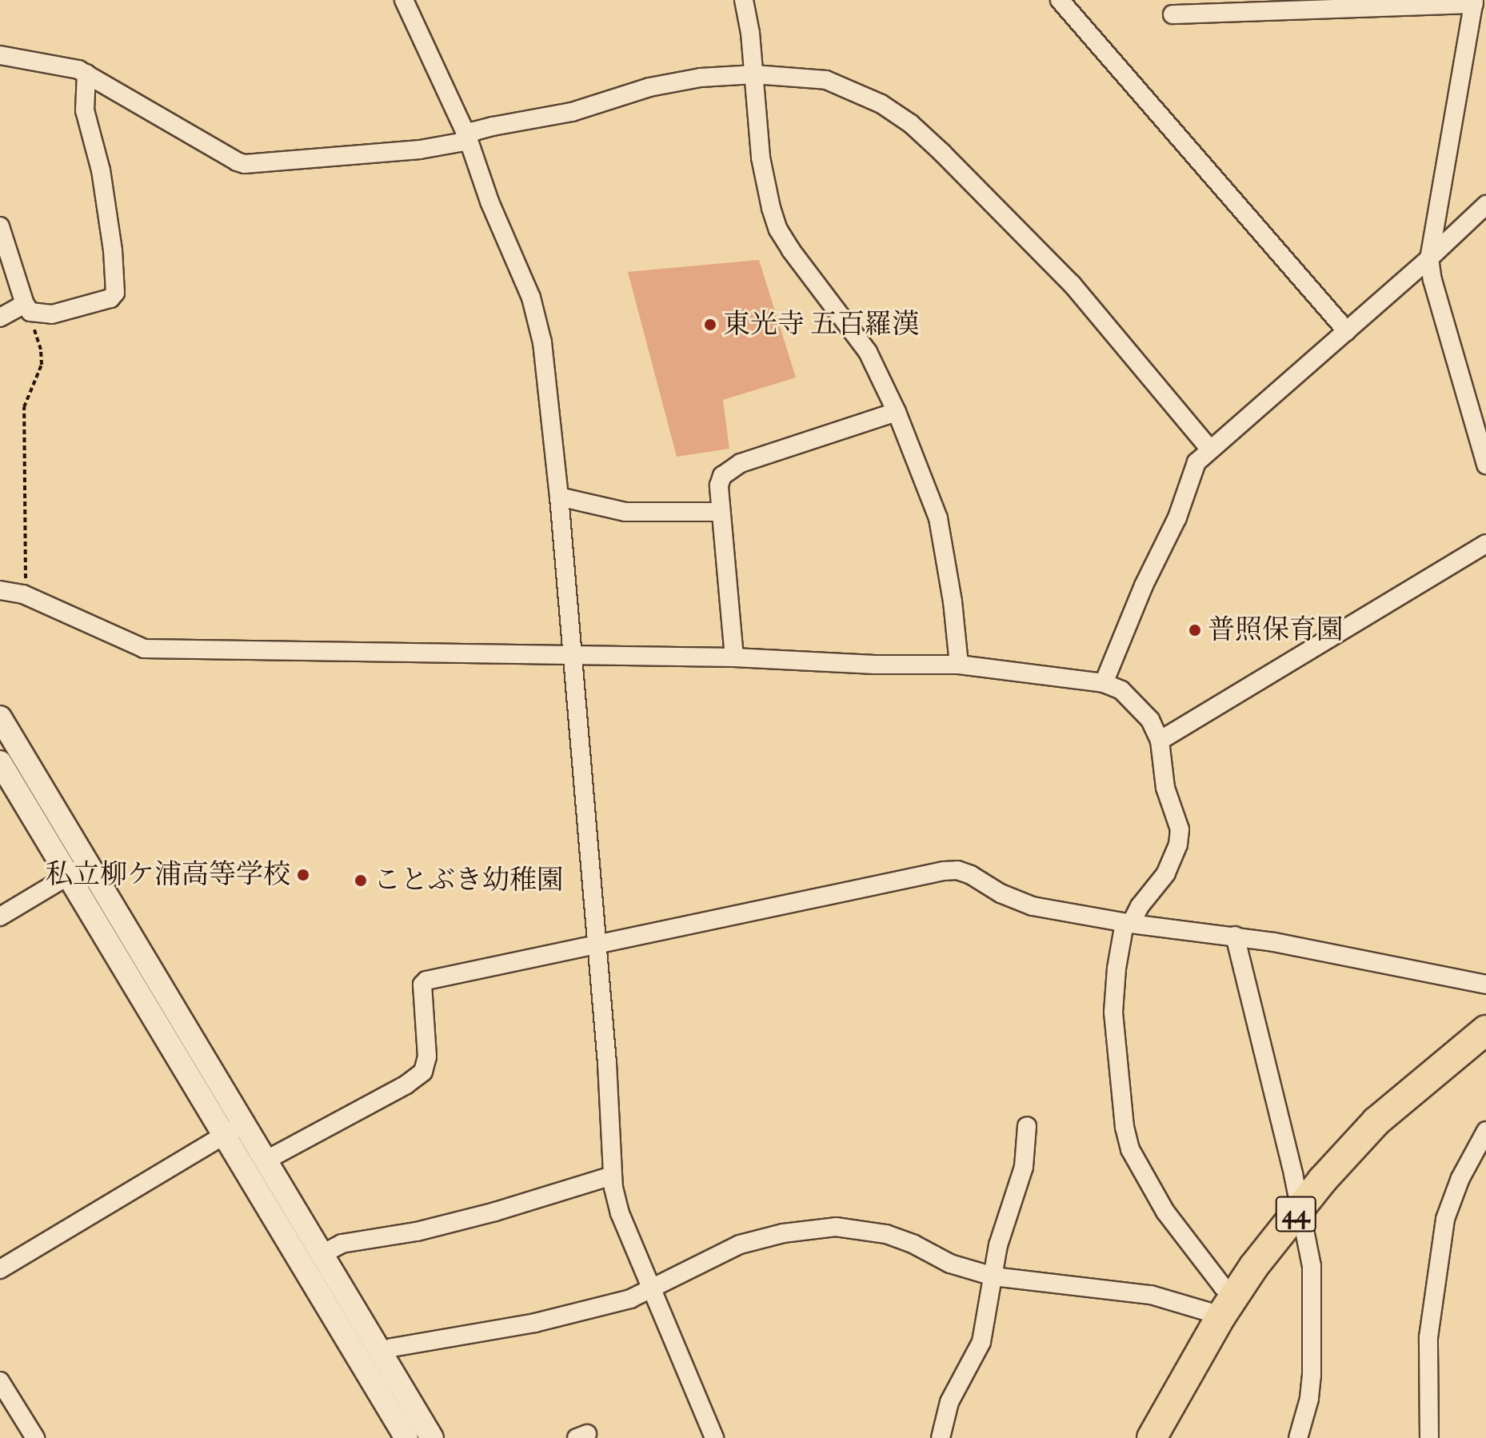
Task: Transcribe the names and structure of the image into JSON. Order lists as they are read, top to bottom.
{
  "streets": {
    "main road": ["44"]
  },
  "places": [
    "東光寺 五百羅漢",
    "普照保育園",
    "私立柳ケ浦高等学校",
    "ことぶき幼稚園"
  ]
}
